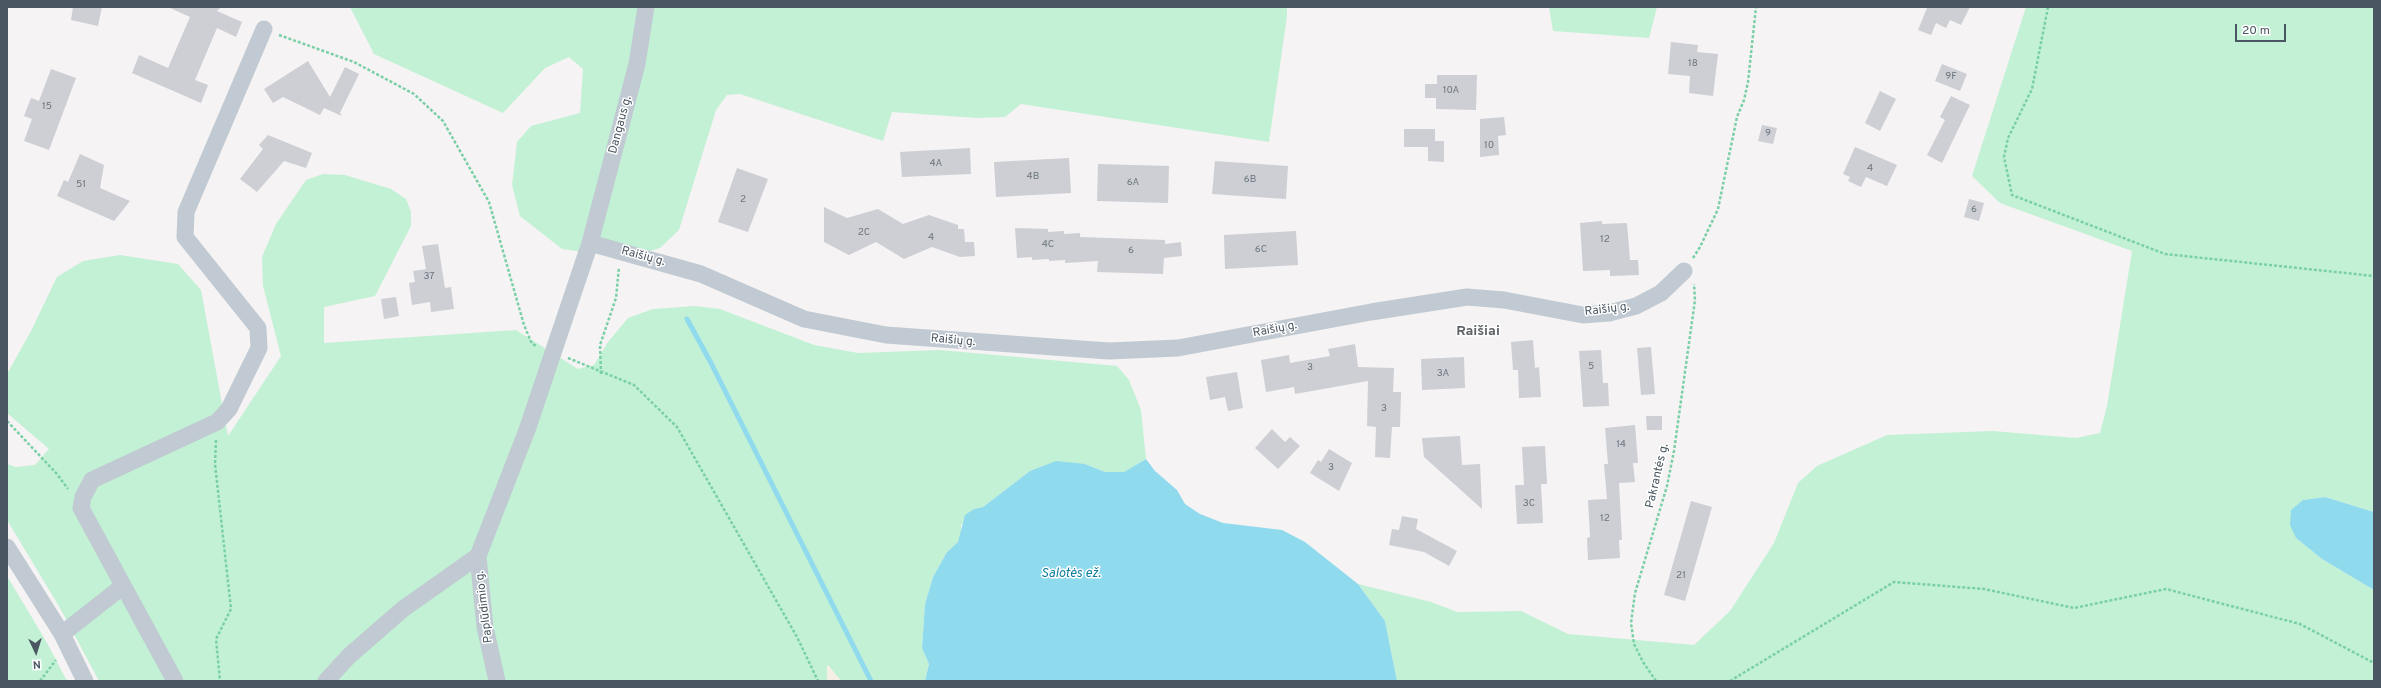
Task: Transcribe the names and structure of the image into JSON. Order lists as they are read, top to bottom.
{
  "streets": {
    "street": ["Dangaus g.", "Raišių g.", "Paplūdimio g."],
    "path": ["Pakrantės g."]
  },
  "crossings": [
    ["Dangaus g.", "Raišių g."],
    ["Dangaus g.", "Paplūdimio g."],
    ["Raišių g.", "Pakrantės g."]
  ],
  "districts": ["Raišiai"],
  "water": ["Salotės ež."],
  "house_numbers": [
    "18",
    "9F",
    "10A",
    "15",
    "9",
    "10",
    "4A",
    "4",
    "4B",
    "6B",
    "6A",
    "51",
    "2",
    "6",
    "2C",
    "4",
    "12",
    "4C",
    "6C",
    "6",
    "37",
    "5",
    "3",
    "3A",
    "3",
    "14",
    "3",
    "3C",
    "12",
    "21"
  ],
  "scale_bar": "20 m",
  "north": "bottom"
}
